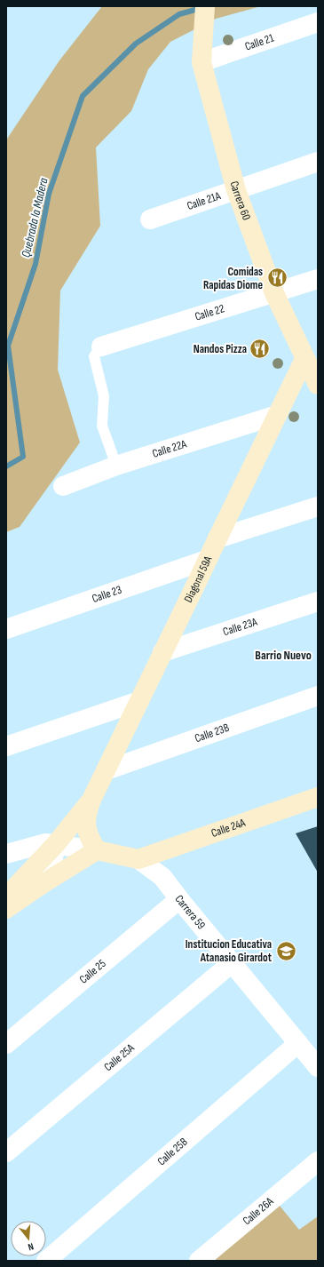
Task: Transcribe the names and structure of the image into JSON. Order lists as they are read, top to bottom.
{
  "streets": {
    "main road": [
      "Carrera 60",
      "Diagonal 59A",
      "Calle 24A",
      "Carrera 59"
    ],
    "street": [
      "Calle 21",
      "Calle 21A",
      "Calle 22",
      "Calle 22A",
      "Calle 23",
      "Calle 23A",
      "Calle 23B",
      "Calle 25",
      "Calle 25A",
      "Calle 25B",
      "Calle 26A"
    ]
  },
  "crossings": [
    ["Calle 21", "Carrera 60"],
    ["Carrera 60", "Calle 21A"],
    ["Carrera 60", "Calle 22"],
    ["Carrera 60", "Diagonal 59A"],
    ["Calle 22A", "Diagonal 59A"],
    ["Diagonal 59A", "Calle 23"],
    ["Diagonal 59A", "Calle 23A"],
    ["Diagonal 59A", "Calle 23B"],
    ["Diagonal 59A", "Carrera 59"],
    ["Calle 24A", "Carrera 59"],
    ["Carrera 59", "Calle 25"],
    ["Carrera 59", "Calle 25A"],
    ["Carrera 59", "Calle 25B"]
  ],
  "districts": ["Barrio Nuevo"],
  "water": ["Quebrada la Madera"],
  "places": {
    "restaurant": ["Comidas Rapidas Diome", "Nandos Pizza"],
    "school or university": ["Institucion Educativa Atanasio Girardot"]
  },
  "north": "bottom"
}
